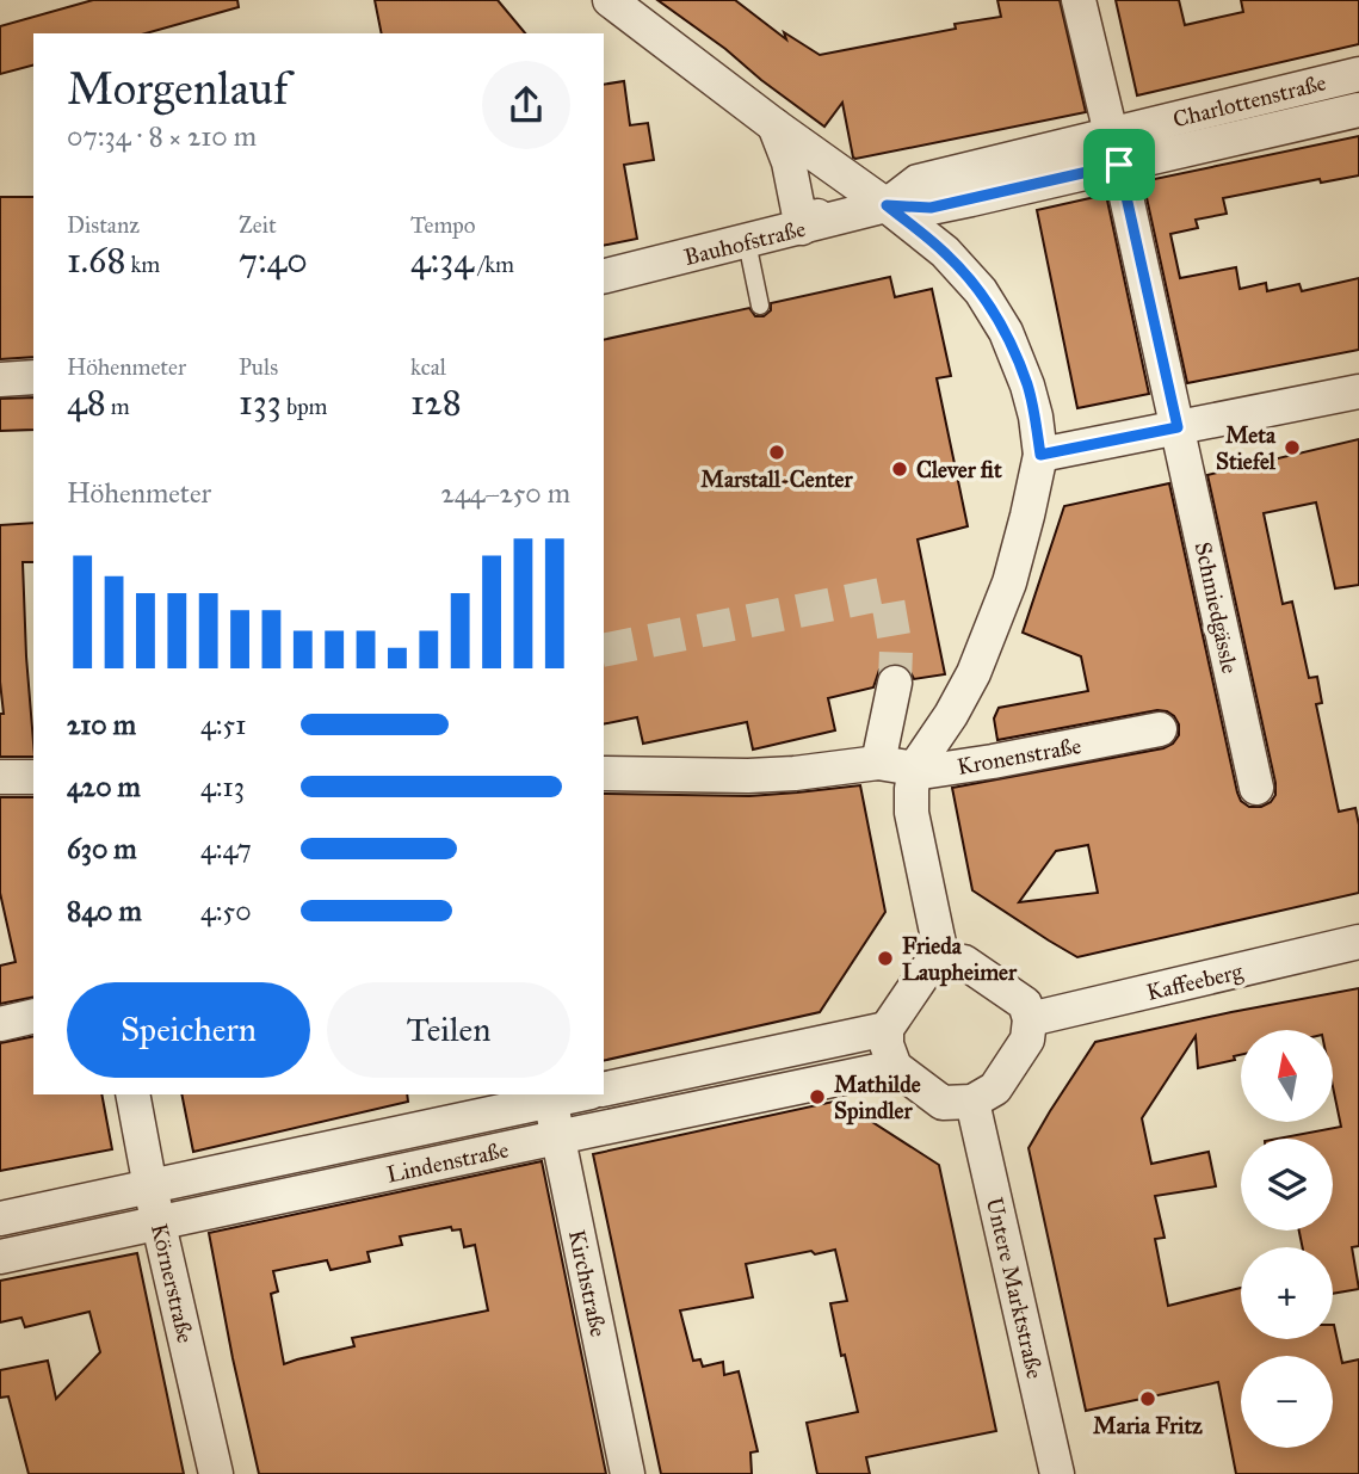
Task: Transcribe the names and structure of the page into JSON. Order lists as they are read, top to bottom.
{
  "streets": {
    "street": [
      "Charlottenstraße",
      "Bauhofstraße",
      "Schmiedgässle",
      "Kronenstraße",
      "Kaffeeberg",
      "Lindenstraße",
      "Körnerstraße",
      "Kirchstraße",
      "Untere Marktstraße"
    ]
  },
  "crossings": [
    ["Charlottenstraße", "Bauhofstraße"],
    ["Charlottenstraße", "Schmiedgässle"],
    ["Kaffeeberg", "Lindenstraße"],
    ["Kaffeeberg", "Untere Marktstraße"],
    ["Lindenstraße", "Körnerstraße"],
    ["Lindenstraße", "Kirchstraße"],
    ["Lindenstraße", "Untere Marktstraße"]
  ],
  "places": [
    "Meta Stiefel",
    "Marstall-Center",
    "Clever fit",
    "Frieda Laupheimer",
    "Mathilde Spindler",
    "Maria Fritz"
  ],
  "north": "top",
  "page": {
    "heading": ["Morgenlauf", "07:34 · 8 × 210 m"],
    "stats": [
      ["Distanz", "1.68 km"],
      ["Zeit", "7:40"],
      ["Tempo", "4:34 /km"],
      ["Höhenmeter", "48 m"],
      ["Puls", "133 bpm"],
      ["kcal", "128"]
    ],
    "chart": ["Höhenmeter", "244–250 m"],
    "list": [
      {
        "name": "210 m",
        "note": "4:51"
      },
      {
        "name": "420 m",
        "note": "4:13"
      },
      {
        "name": "630 m",
        "note": "4:47"
      },
      {
        "name": "840 m",
        "note": "4:50"
      }
    ],
    "buttons": ["Speichern", "Teilen"],
    "map_buttons": ["+", "−"]
  }
}
